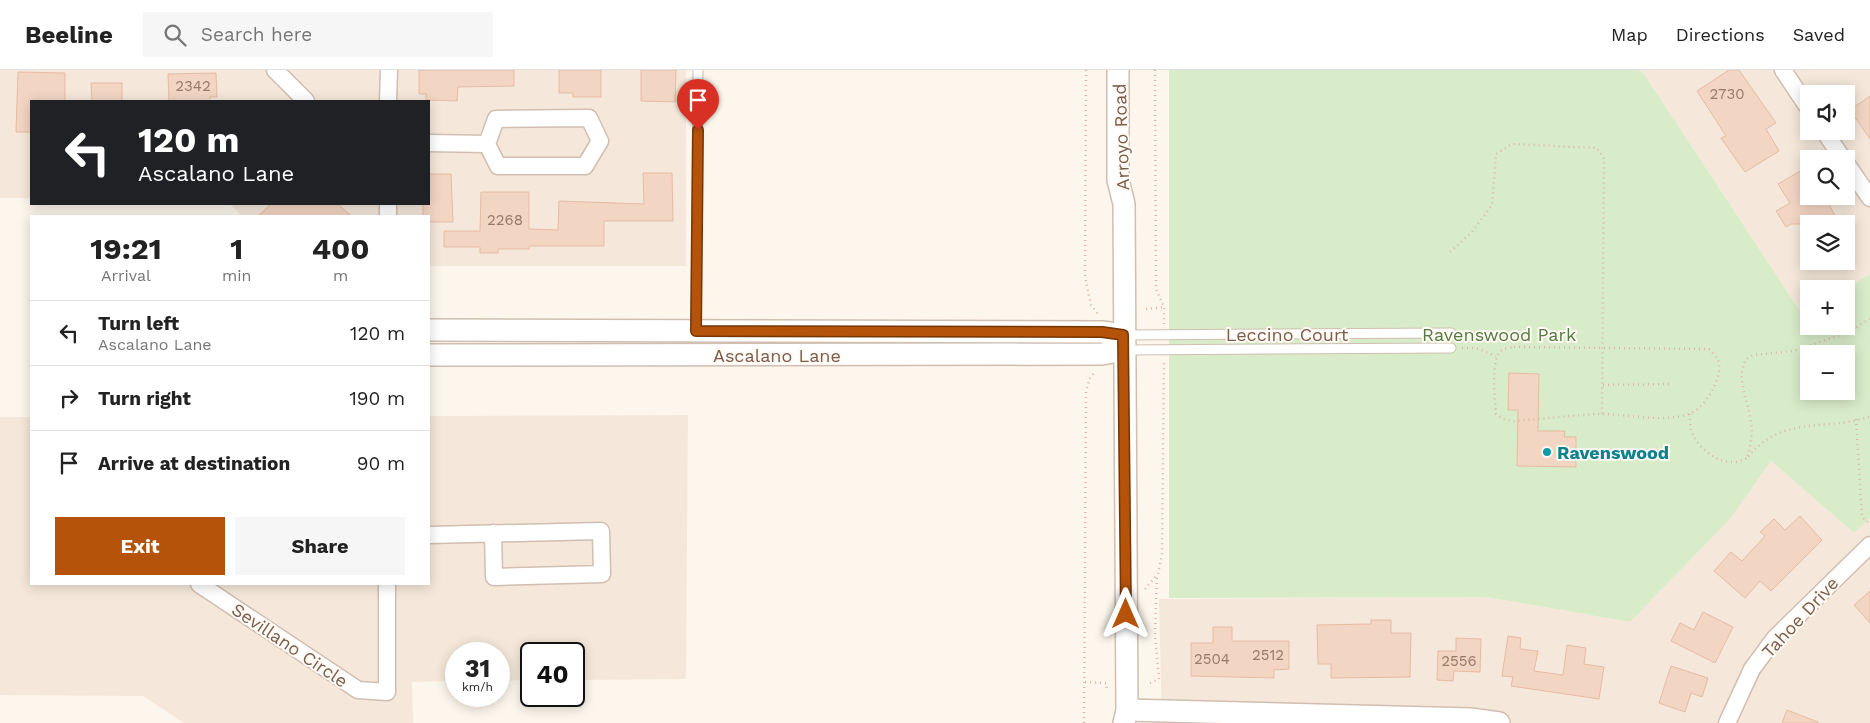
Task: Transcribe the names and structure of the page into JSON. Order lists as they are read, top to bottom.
{
  "streets": {
    "street": [
      "Arroyo Road",
      "Ascalano Lane",
      "Tahoe Drive",
      "Sevillano Circle"
    ],
    "lane": ["Leccino Court"]
  },
  "crossings": [
    ["Arroyo Road", "Leccino Court"],
    ["Arroyo Road", "Ascalano Lane"],
    ["Leccino Court", "Ascalano Lane"]
  ],
  "parks": ["Ravenswood Park"],
  "places": ["Ravenswood"],
  "house_numbers": [
    "2342",
    "2730",
    "2268",
    "2512",
    "2504",
    "2556"
  ],
  "page": {
    "header": "Beeline",
    "search": "Search here",
    "nav": ["Map", "Directions", "Saved"],
    "map_buttons": ["+", "−"],
    "turn": ["120 m", "Ascalano Lane"],
    "eta": [
      "19:21",
      "Arrival",
      "1",
      "min",
      "400",
      "m"
    ],
    "list": [
      {
        "name": "Turn left",
        "note": "Ascalano Lane",
        "value": "120 m"
      },
      {
        "name": "Turn right",
        "value": "190 m"
      },
      {
        "name": "Arrive at destination",
        "value": "90 m"
      }
    ],
    "buttons": ["Exit", "Share"],
    "speed": "31 km/h",
    "limit": "40"
  }
}
